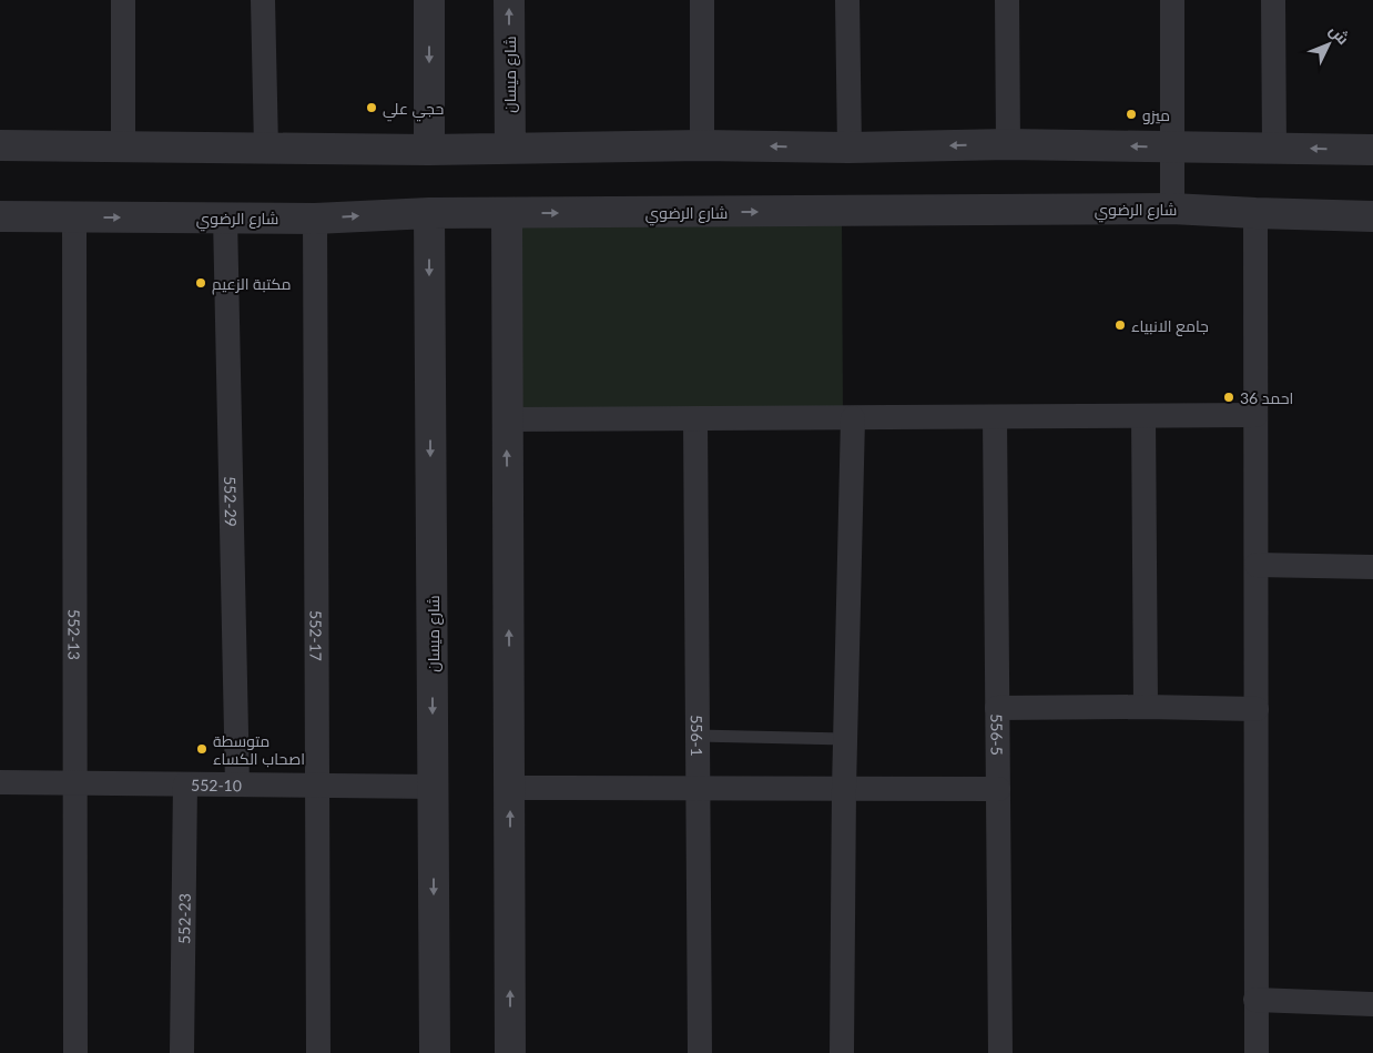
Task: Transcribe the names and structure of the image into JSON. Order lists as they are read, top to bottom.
{
  "streets": {
    "street": [
      "شارع ميسان",
      "شارع الرضوي",
      "552-29",
      "552-13",
      "552-17",
      "556-5",
      "556-1",
      "552-10",
      "552-23"
    ]
  },
  "crossings": [
    ["شارع ميسان", "شارع الرضوي"],
    ["شارع ميسان", "552-10"],
    ["شارع الرضوي", "552-29"],
    ["شارع الرضوي", "552-13"],
    ["شارع الرضوي", "552-17"],
    ["552-29", "552-10"],
    ["552-13", "552-10"],
    ["552-17", "552-10"],
    ["552-10", "552-23"]
  ],
  "places": [
    "حجي علي",
    "ميزو",
    "مكتبة الزعيم",
    "جامع الانبياء",
    "احمد 36",
    "متوسطة اصحاب الكساء"
  ],
  "north": "top right"
}
